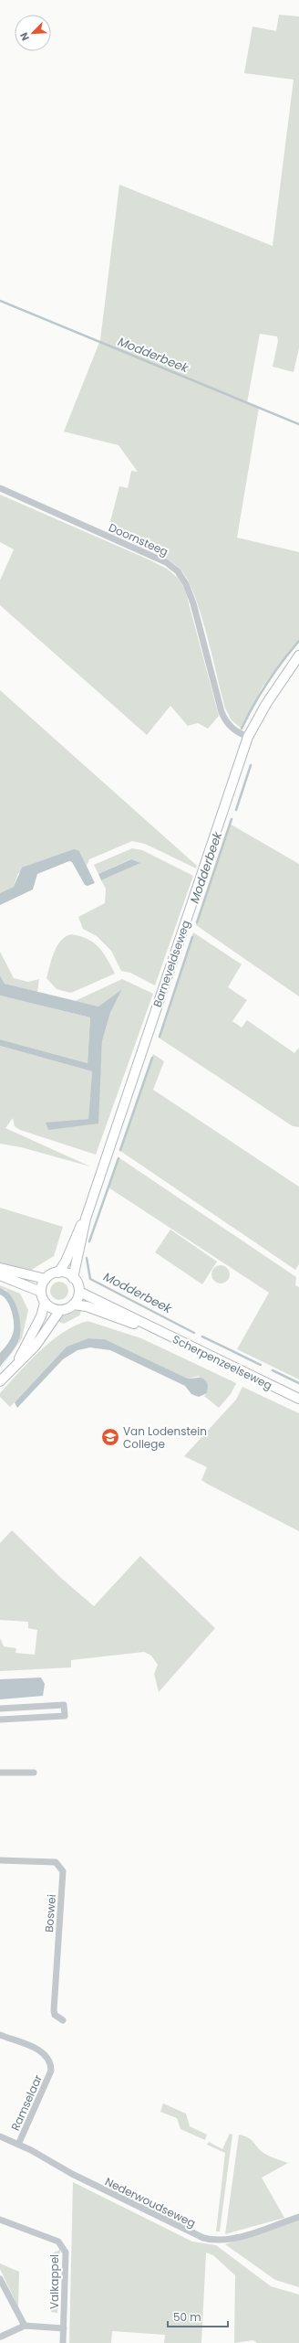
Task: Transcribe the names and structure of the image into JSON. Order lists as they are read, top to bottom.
{
  "streets": {
    "main road": ["Barneveldseweg", "Scherpenzeelseweg"],
    "street": [
      "Doornsteeg",
      "Boswei",
      "Ramselaar",
      "Nederwoudseweg",
      "Valkappel"
    ]
  },
  "crossings": [
    ["Doornsteeg", "Barneveldseweg"],
    ["Barneveldseweg", "Scherpenzeelseweg"],
    ["Ramselaar", "Nederwoudseweg"]
  ],
  "water": ["Modderbeek"],
  "places": {
    "school or university": ["Van Lodenstein College"]
  },
  "scale_bar": "50 m",
  "north": "bottom left"
}
